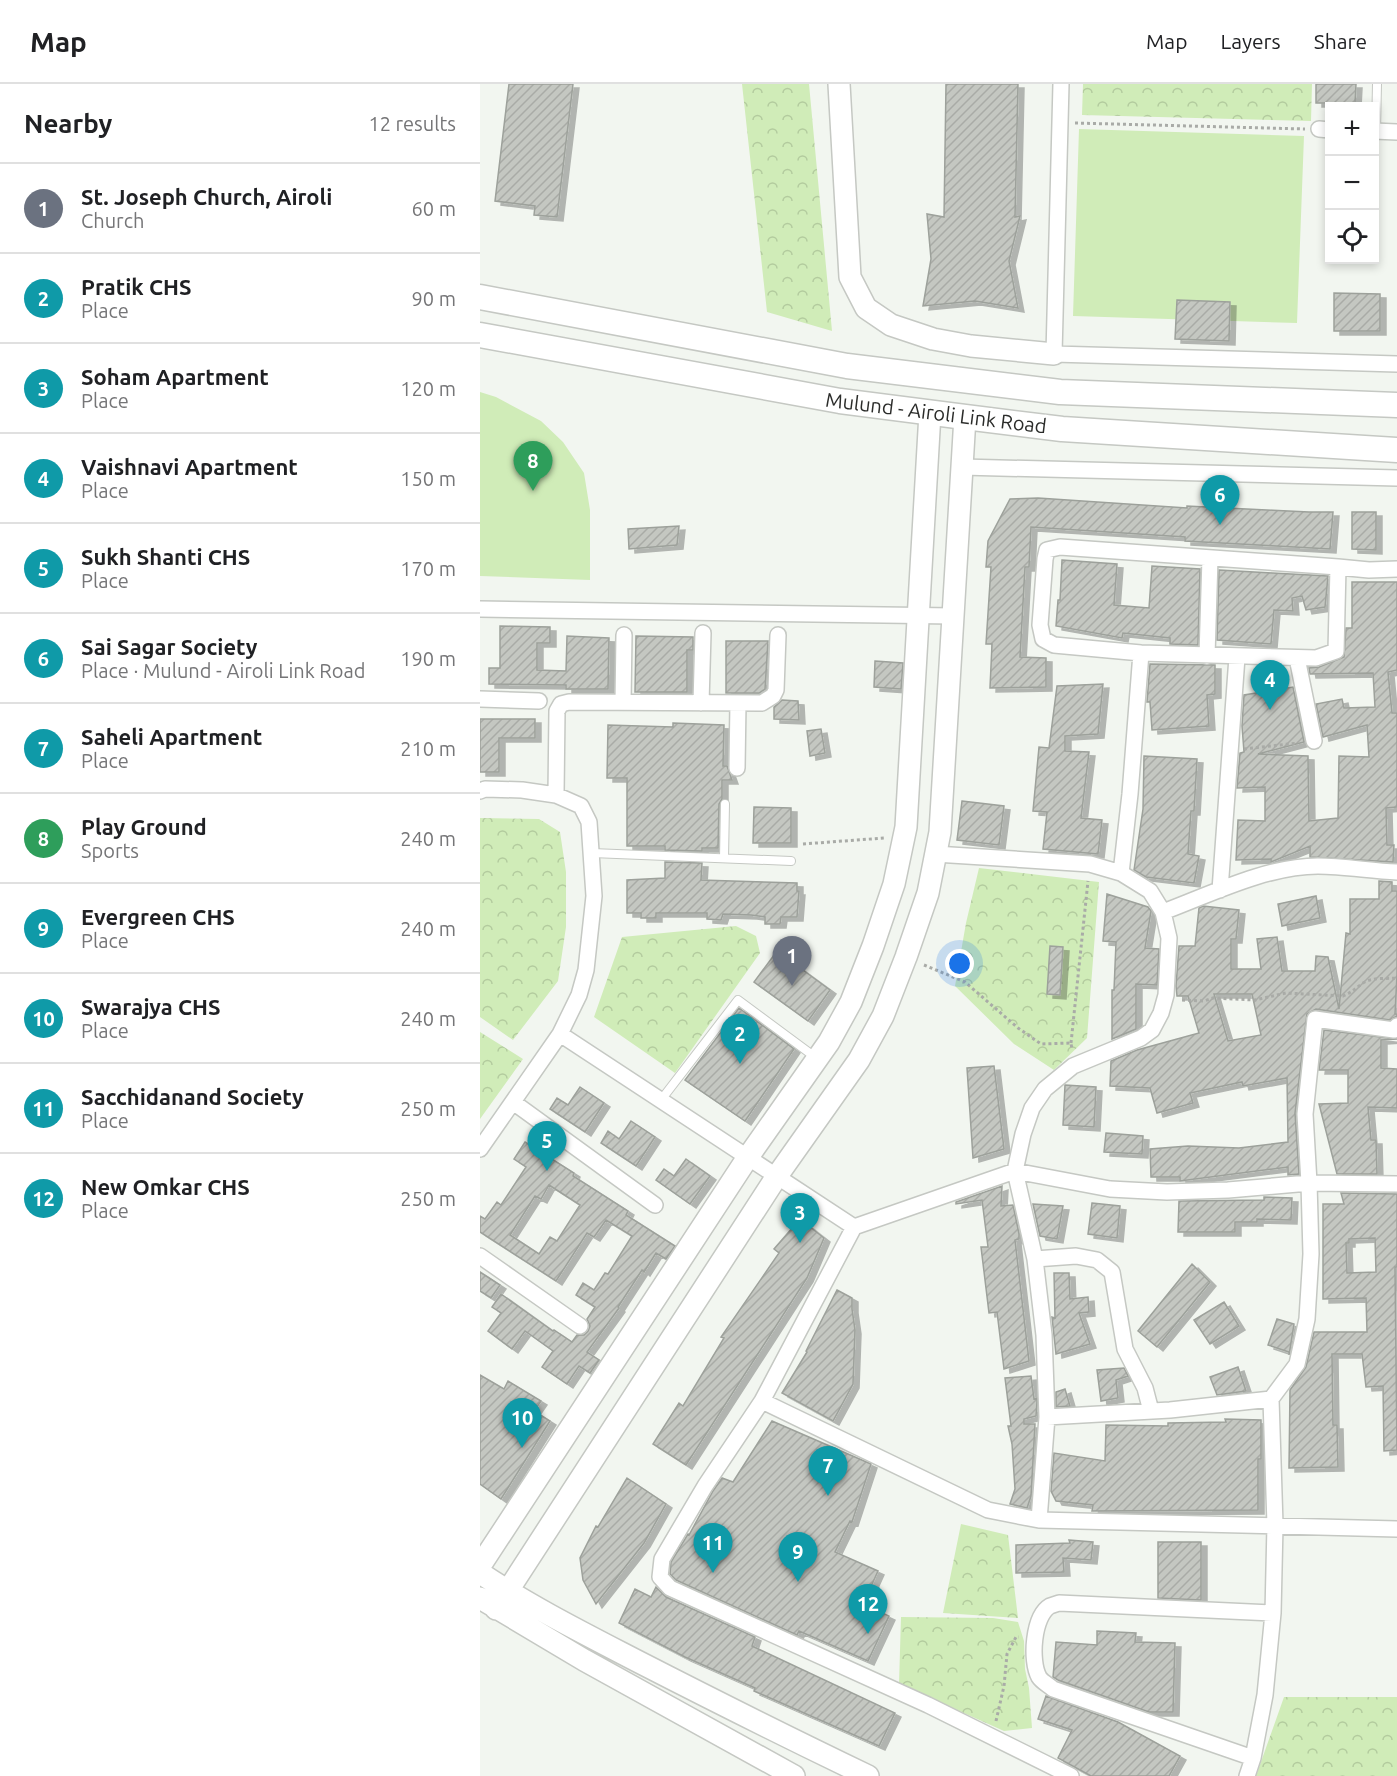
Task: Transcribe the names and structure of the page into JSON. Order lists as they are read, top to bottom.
{
  "streets": {
    "main road": ["Mulund - Airoli Link Road"]
  },
  "page": {
    "header": "Map",
    "nav": ["Map", "Layers", "Share"],
    "heading": ["Nearby", "12 results"],
    "map_buttons": ["+", "−"],
    "list": [
      {
        "mark": "1",
        "name": "St. Joseph Church, Airoli",
        "note": "Church",
        "value": "60 m"
      },
      {
        "mark": "2",
        "name": "Pratik CHS",
        "note": "Place",
        "value": "90 m"
      },
      {
        "mark": "3",
        "name": "Soham Apartment",
        "note": "Place",
        "value": "120 m"
      },
      {
        "mark": "4",
        "name": "Vaishnavi Apartment",
        "note": "Place",
        "value": "150 m"
      },
      {
        "mark": "5",
        "name": "Sukh Shanti CHS",
        "note": "Place",
        "value": "170 m"
      },
      {
        "mark": "6",
        "name": "Sai Sagar Society",
        "note": "Place · Mulund - Airoli Link Road",
        "value": "190 m"
      },
      {
        "mark": "7",
        "name": "Saheli Apartment",
        "note": "Place",
        "value": "210 m"
      },
      {
        "mark": "8",
        "name": "Play Ground",
        "note": "Sports",
        "value": "240 m"
      },
      {
        "mark": "9",
        "name": "Evergreen CHS",
        "note": "Place",
        "value": "240 m"
      },
      {
        "mark": "10",
        "name": "Swarajya CHS",
        "note": "Place",
        "value": "240 m"
      },
      {
        "mark": "11",
        "name": "Sacchidanand Society",
        "note": "Place",
        "value": "250 m"
      },
      {
        "mark": "12",
        "name": "New Omkar CHS",
        "note": "Place",
        "value": "250 m"
      }
    ],
    "pins": [
      "8",
      "6",
      "4",
      "1",
      "2",
      "5",
      "3",
      "10",
      "7",
      "11",
      "9",
      "12"
    ]
  }
}
